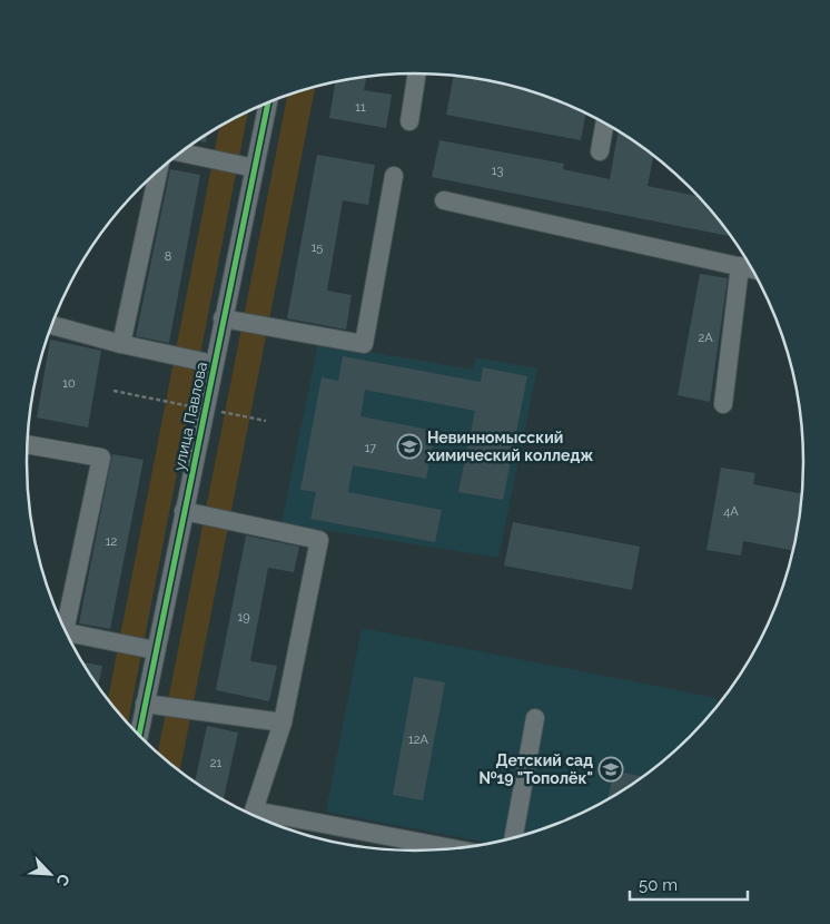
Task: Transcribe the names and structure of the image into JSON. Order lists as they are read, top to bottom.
{
  "streets": {
    "street": ["улица Павлова"]
  },
  "places": {
    "school or university": ["Невинномысский химический колледж", "Детский сад №19 \"Тополёк\""]
  },
  "house_numbers": [
    "11",
    "13",
    "15",
    "8",
    "2А",
    "10",
    "17",
    "4А",
    "12",
    "19",
    "12А",
    "21"
  ],
  "scale_bar": "50 m",
  "north": "bottom right"
}
